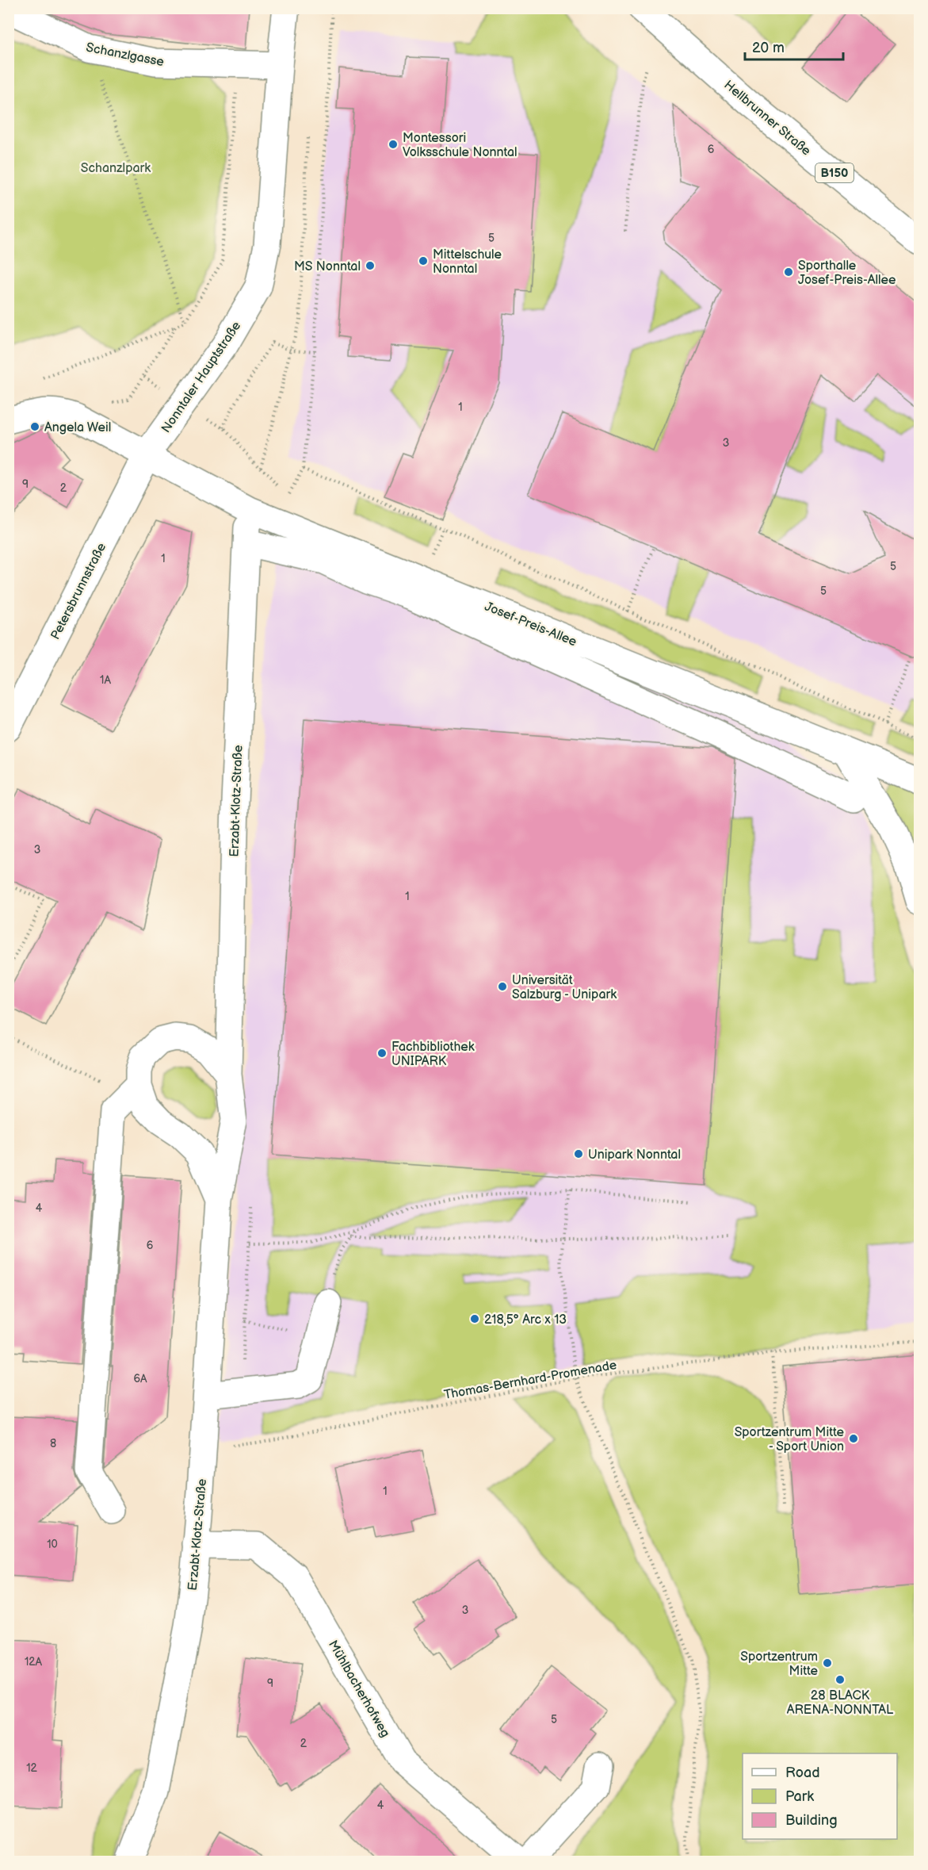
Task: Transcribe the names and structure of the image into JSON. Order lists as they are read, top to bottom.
{
  "streets": {
    "street": [
      "Schanzlgasse",
      "Hellbrunner Straße",
      "B150",
      "Nonntaler Hauptstraße",
      "Petersbrunnstraße",
      "Josef-Preis-Allee",
      "Erzabt-Klotz-Straße",
      "Mühlbacherhofweg"
    ],
    "path": ["Thomas-Bernhard-Promenade"]
  },
  "crossings": [
    ["Schanzlgasse", "Nonntaler Hauptstraße"],
    ["Nonntaler Hauptstraße", "Petersbrunnstraße"],
    ["Nonntaler Hauptstraße", "Josef-Preis-Allee"],
    ["Petersbrunnstraße", "Josef-Preis-Allee"],
    ["Josef-Preis-Allee", "Erzabt-Klotz-Straße"],
    ["Erzabt-Klotz-Straße", "Thomas-Bernhard-Promenade"],
    ["Erzabt-Klotz-Straße", "Mühlbacherhofweg"]
  ],
  "parks": ["Schanzlpark"],
  "places": [
    "Montessori Volksschule Nonntal",
    "Mittelschule Nonntal",
    "MS Nonntal",
    "Sporthalle Josef-Preis-Allee",
    "Angela Weil",
    "Universität Salzburg - Unipark",
    "Fachbibliothek UNIPARK",
    "Unipark Nonntal",
    "218,5° Arc x 13",
    "Sportzentrum Mitte - Sport Union",
    "Sportzentrum Mitte",
    "28 BLACK ARENA-NONNTAL"
  ],
  "house_numbers": [
    "6",
    "5",
    "1",
    "3",
    "9",
    "2",
    "1",
    "5",
    "5",
    "1A",
    "3",
    "1",
    "4",
    "6",
    "6A",
    "8",
    "1",
    "10",
    "3",
    "12A",
    "9",
    "5",
    "2",
    "12",
    "4"
  ],
  "legend": ["Road", "Park", "Building"],
  "scale_bar": "20 m"
}
